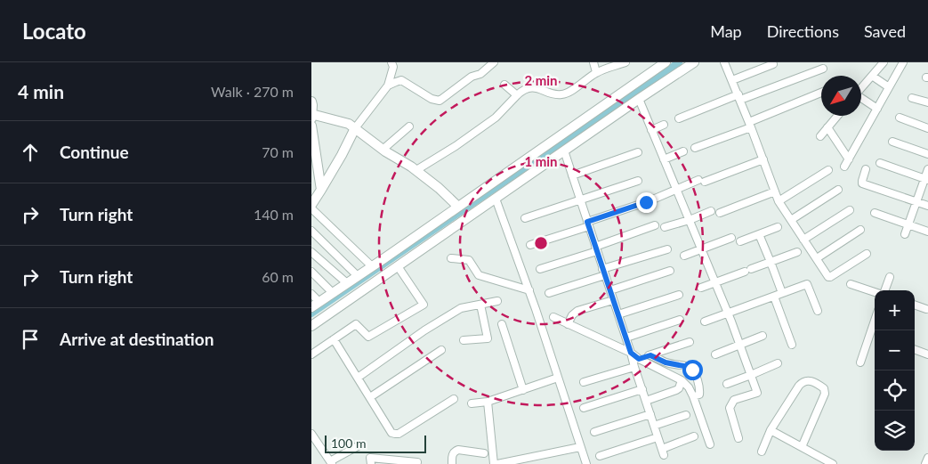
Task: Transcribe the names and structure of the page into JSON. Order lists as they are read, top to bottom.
{
  "scale_bar": "100 m",
  "north": "bottom left",
  "page": {
    "header": "Locato",
    "nav": ["Map", "Directions", "Saved"],
    "heading": ["4 min", "Walk · 270 m"],
    "list": [
      ["Continue", "70 m"],
      ["Turn right", "140 m"],
      ["Turn right", "60 m"],
      "Arrive at destination"
    ],
    "map_buttons": ["+", "−"],
    "scale": "100 m"
  },
  "rings": ["2 min", "1 min"]
}
